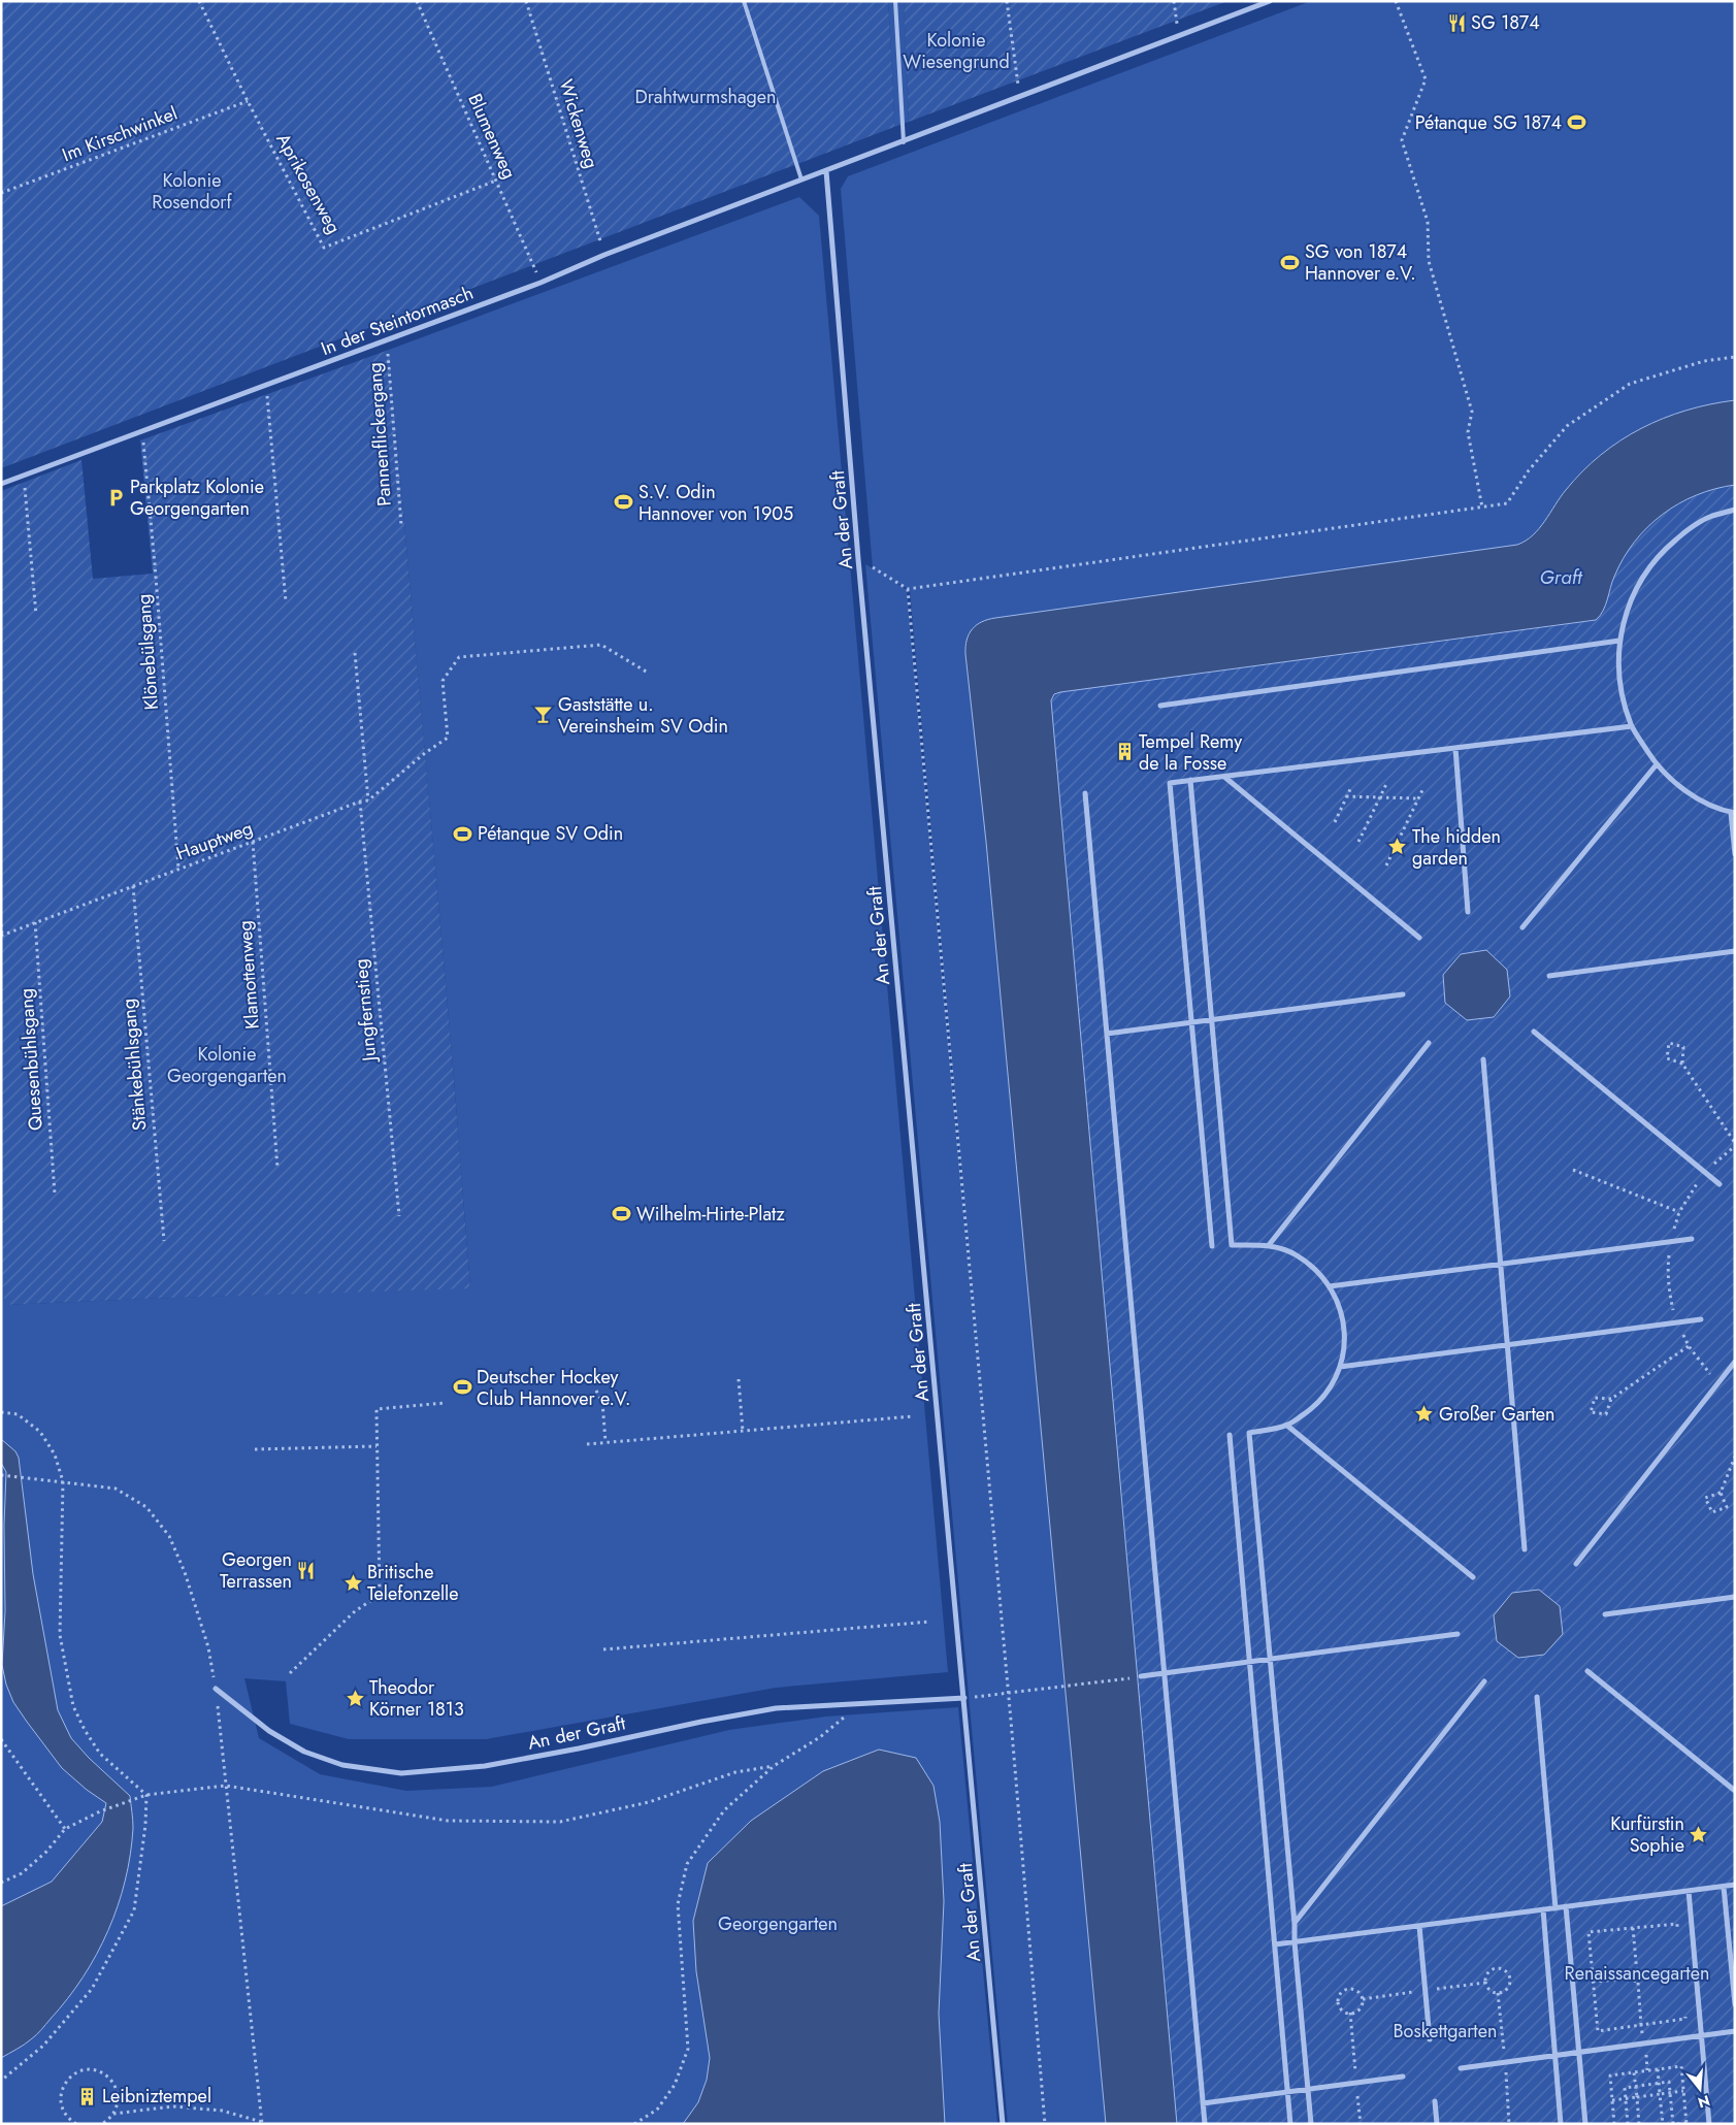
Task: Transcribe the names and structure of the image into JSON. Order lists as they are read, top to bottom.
{
  "streets": {
    "street": ["In der Steintormasch", "An der Graft"],
    "path": [
      "Wickenweg",
      "Im Kirschwinkel",
      "Blumenweg",
      "Aprikosenweg",
      "Pannenflickergang",
      "Klönebülsgang",
      "Hauptweg",
      "Klamottenweg",
      "Jungfernstieg",
      "Quesenbühlsgang",
      "Stänkebühlsgang"
    ]
  },
  "crossings": [
    ["Wickenweg", "In der Steintormasch"],
    ["Im Kirschwinkel", "Aprikosenweg"],
    ["Blumenweg", "Aprikosenweg"],
    ["Blumenweg", "In der Steintormasch"],
    ["In der Steintormasch", "Pannenflickergang"],
    ["In der Steintormasch", "An der Graft"],
    ["In der Steintormasch", "Klönebülsgang"],
    ["Klönebülsgang", "Hauptweg"],
    ["Hauptweg", "Klamottenweg"],
    ["Hauptweg", "Jungfernstieg"],
    ["Hauptweg", "Quesenbühlsgang"],
    ["Hauptweg", "Stänkebühlsgang"]
  ],
  "water": ["Graft"],
  "parks": [
    "Kolonie Wiesengrund",
    "Drahtwurmshagen",
    "Kolonie Rosendorf",
    "Kolonie Georgengarten",
    "Georgengarten",
    "Renaissancegarten",
    "Boskettgarten"
  ],
  "places": {
    "restaurant": ["SG 1874", "Georgen Terrassen"],
    "sports": [
      "Pétanque SG 1874",
      "SG von 1874 Hannover e.V.",
      "S.V. Odin Hannover von 1905",
      "Pétanque SV Odin",
      "Wilhelm-Hirte-Platz",
      "Deutscher Hockey Club Hannover e.V."
    ],
    "parking": ["Parkplatz Kolonie Georgengarten"],
    "bar": ["Gaststätte u. Vereinsheim SV Odin"],
    "building": ["Tempel Remy de la Fosse", "Leibniztempel"],
    "place": [
      "The hidden garden",
      "Großer Garten",
      "Britische Telefonzelle",
      "Theodor Körner 1813",
      "Kurfürstin Sophie"
    ]
  },
  "north": "bottom"
}
